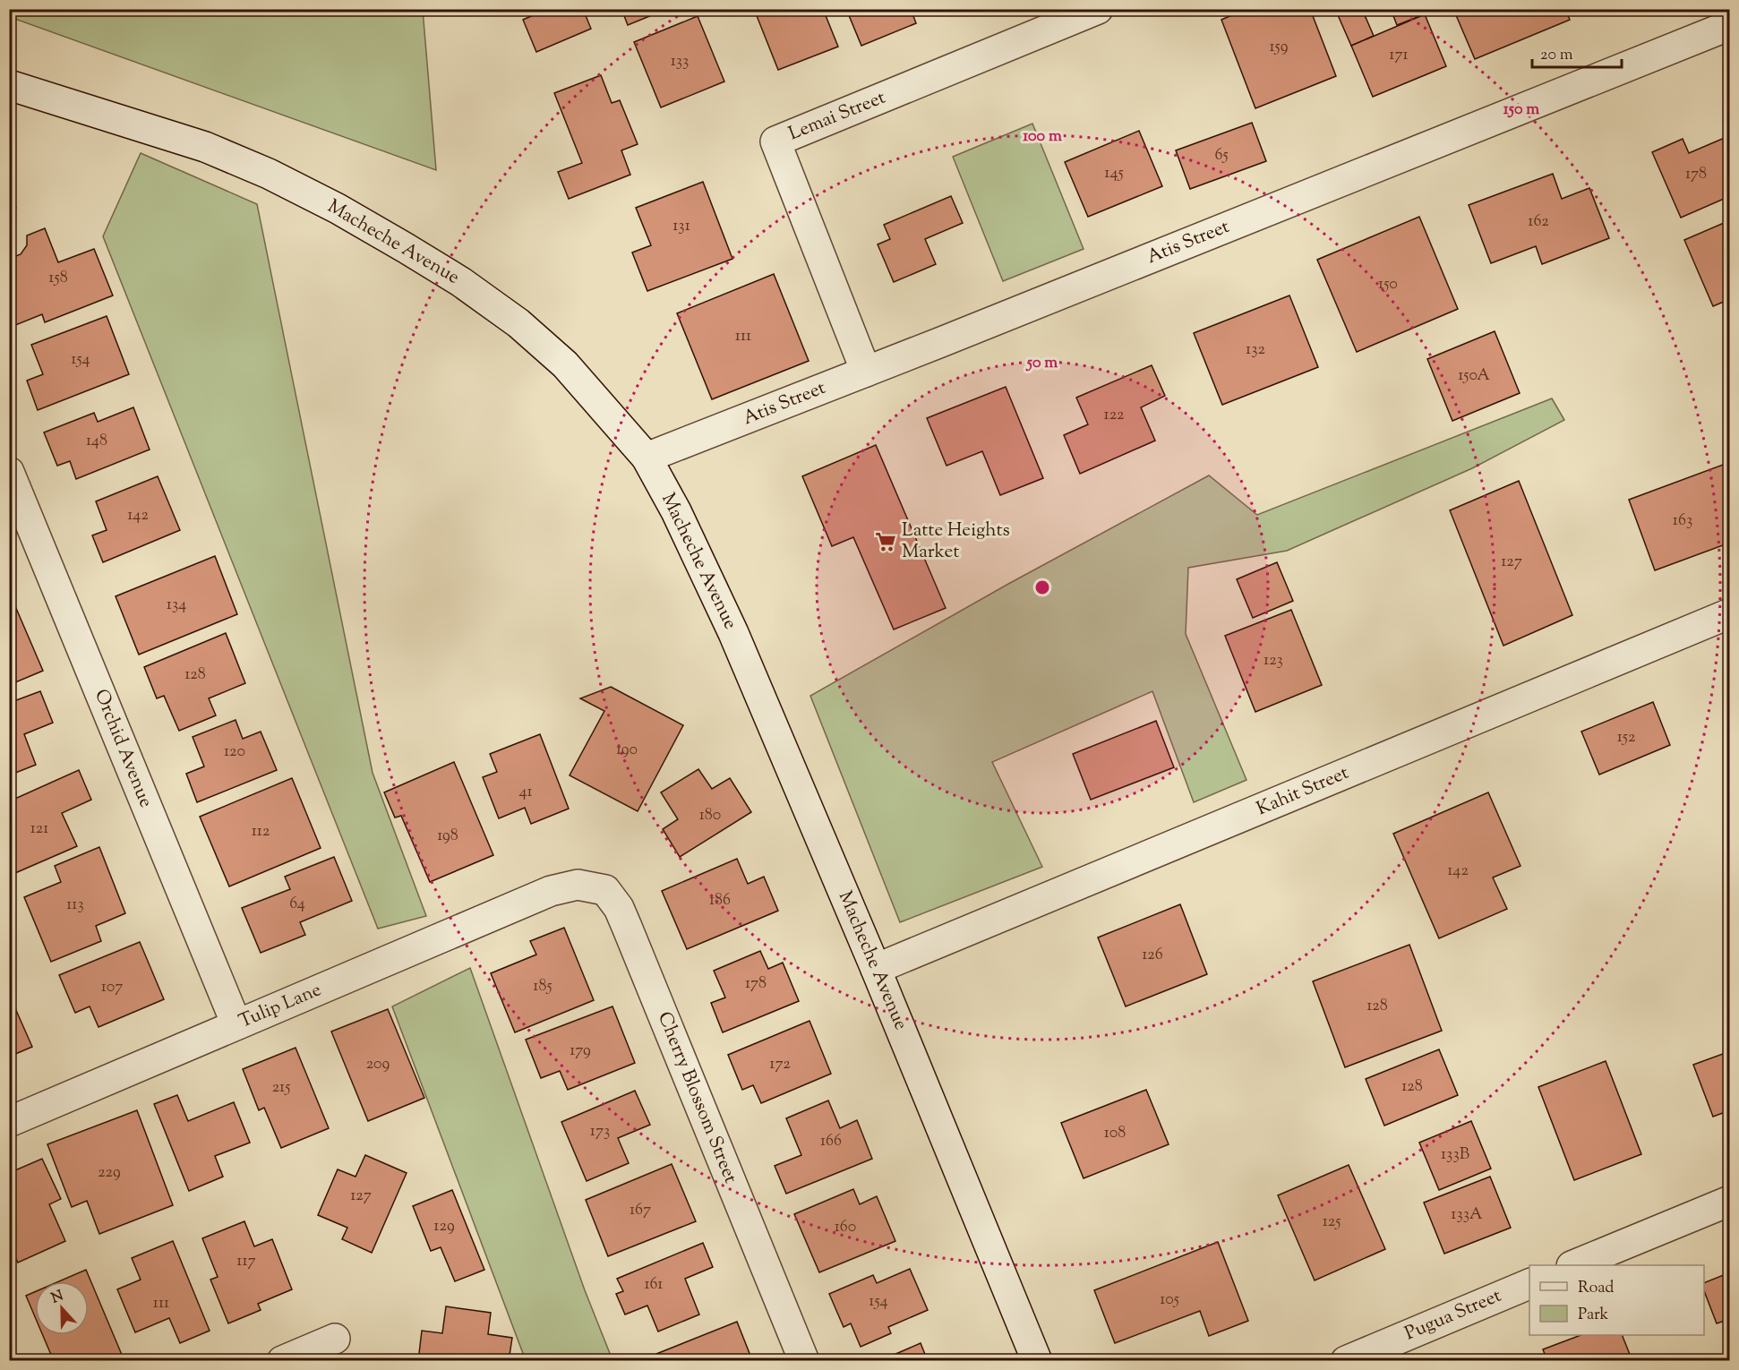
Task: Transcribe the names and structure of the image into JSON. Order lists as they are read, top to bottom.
{
  "streets": {
    "street": [
      "Lemai Street",
      "Macheche Avenue",
      "Atis Street",
      "Orchid Avenue",
      "Kahit Street",
      "Tulip Lane",
      "Cherry Blossom Street",
      "Pugua Street"
    ]
  },
  "crossings": [
    ["Lemai Street", "Atis Street"],
    ["Macheche Avenue", "Atis Street"],
    ["Macheche Avenue", "Kahit Street"],
    ["Orchid Avenue", "Tulip Lane"],
    ["Tulip Lane", "Cherry Blossom Street"]
  ],
  "places": {
    "supermarket": ["Latte Heights Market"]
  },
  "house_numbers": [
    "159",
    "171",
    "133",
    "65",
    "145",
    "178",
    "162",
    "131",
    "158",
    "150",
    "111",
    "132",
    "154",
    "150A",
    "122",
    "148",
    "142",
    "163",
    "127",
    "134",
    "123",
    "128",
    "152",
    "190",
    "120",
    "41",
    "180",
    "121",
    "112",
    "198",
    "142",
    "186",
    "64",
    "113",
    "126",
    "178",
    "185",
    "107",
    "128",
    "179",
    "209",
    "172",
    "128",
    "215",
    "173",
    "108",
    "166",
    "133B",
    "229",
    "127",
    "167",
    "133A",
    "125",
    "129",
    "160",
    "117",
    "161",
    "105",
    "154",
    "111"
  ],
  "legend": ["Road", "Park"],
  "scale_bar": "20 m",
  "north": "top",
  "rings": ["150 m", "100 m", "50 m"]
}
